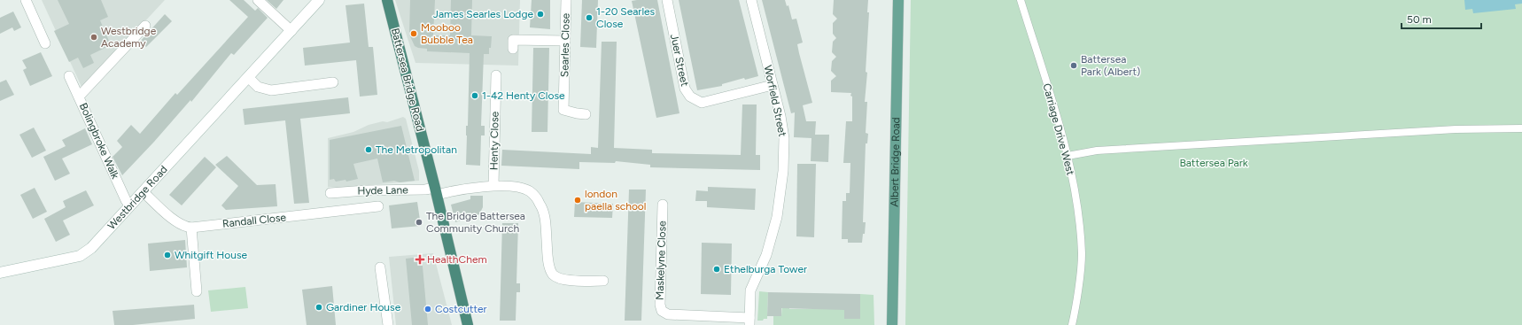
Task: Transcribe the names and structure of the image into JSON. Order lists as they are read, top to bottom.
{
  "streets": {
    "highway": ["Battersea Bridge Road"],
    "main road": ["Albert Bridge Road", "Westbridge Road"],
    "street": [
      "Searles Close",
      "Juer Street",
      "Worfield Street",
      "Carriage Drive West",
      "Bolingbroke Walk",
      "Henty Close",
      "Hyde Lane",
      "Randall Close",
      "Maskelyne Close"
    ]
  },
  "crossings": [
    ["Juer Street", "Worfield Street"],
    ["Battersea Bridge Road", "Hyde Lane"],
    ["Worfield Street", "Maskelyne Close"],
    ["Bolingbroke Walk", "Westbridge Road"],
    ["Henty Close", "Hyde Lane"]
  ],
  "parks": ["Battersea Park"],
  "places": {
    "other": [
      "James Searles Lodge",
      "1-20 Searles Close",
      "Mooboo Bubble Tea",
      "Westbridge Academy",
      "Battersea Park (Albert)",
      "1-42 Henty Close",
      "The Metropolitan",
      "london paella school",
      "The Bridge Battersea Community Church",
      "Whitgift House",
      "Ethelburga Tower",
      "Gardiner House",
      "Costcutter"
    ],
    "health": ["HealthChem"]
  },
  "scale_bar": "50 m"
}
